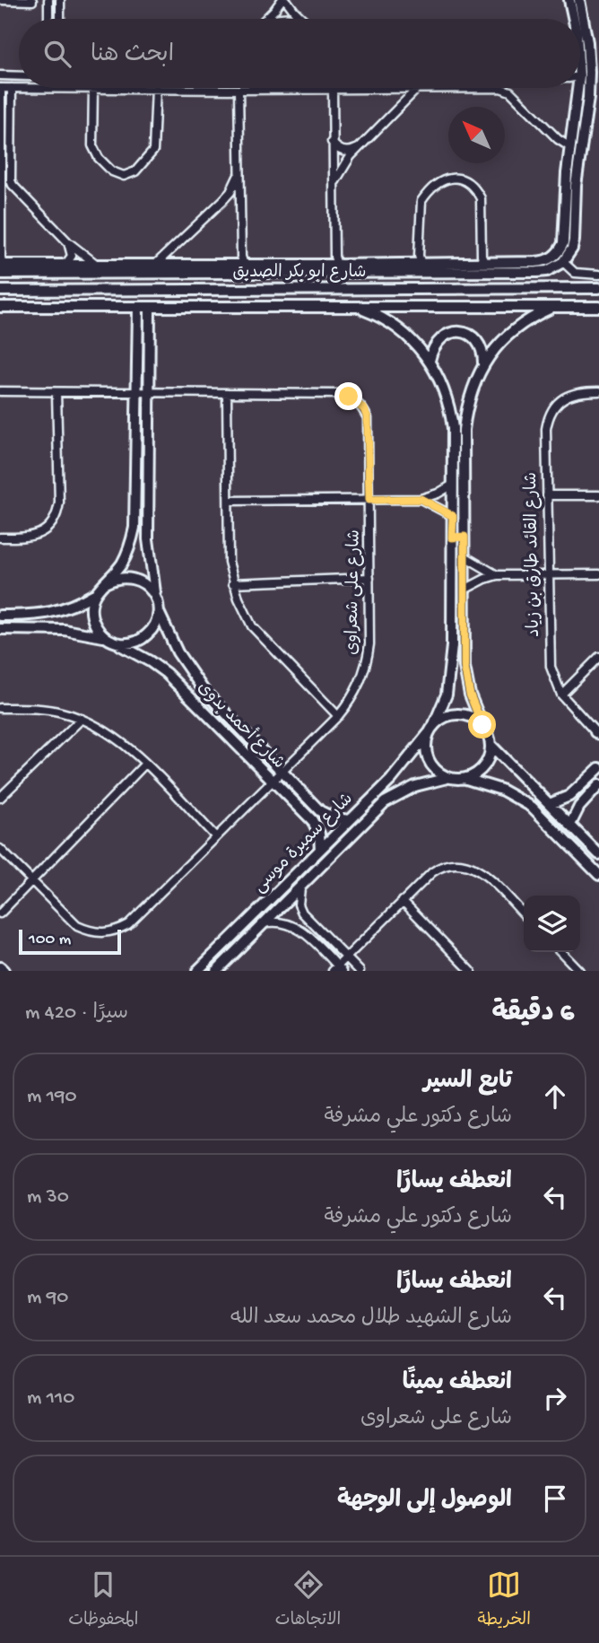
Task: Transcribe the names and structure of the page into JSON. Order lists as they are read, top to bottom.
{
  "streets": {
    "street": [
      "شارع ابو بكر الصديق",
      "شارع القائد طارق بن زياد",
      "شارع على شعراوى",
      "شارع أحمد بدوى",
      "شارع سميرة موسى"
    ]
  },
  "crossings": [
    ["شارع على شعراوى", "شارع أحمد بدوى"],
    ["شارع أحمد بدوى", "شارع سميرة موسى"]
  ],
  "scale_bar": "100 m",
  "north": "top left",
  "page": {
    "search": "ابحث هنا",
    "scale": "100 m",
    "heading": ["6 دقيقة", "سيرًا · 420 m"],
    "list": [
      ["تابع السير", "شارع دكتور علي مشرفة", "190 m"],
      ["انعطف يسارًا", "شارع دكتور علي مشرفة", "30 m"],
      ["انعطف يسارًا", "شارع الشهيد طلال محمد سعد الله", "90 m"],
      ["انعطف يمينًا", "شارع على شعراوى", "110 m"],
      "الوصول إلى الوجهة"
    ],
    "nav": ["الخريطة", "الاتجاهات", "المحفوظات"]
  }
}
